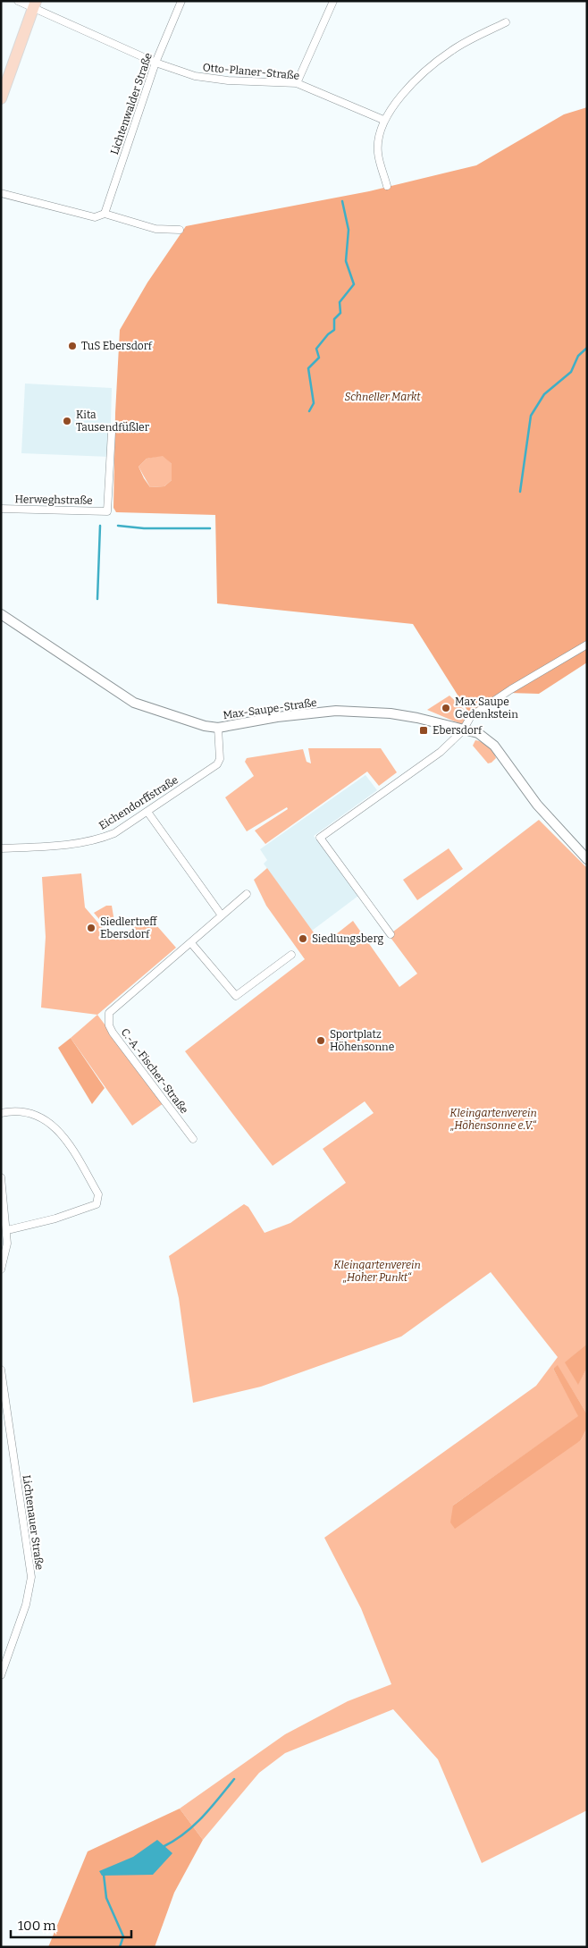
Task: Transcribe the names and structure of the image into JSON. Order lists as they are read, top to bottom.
{
  "streets": {
    "street": [
      "Otto-Planer-Straße",
      "Lichtenwalder Straße",
      "Herweghstraße",
      "Max-Saupe-Straße",
      "Eichendorffstraße",
      "C.-A.-Fischer-Straße",
      "Lichtenauer Straße"
    ]
  },
  "crossings": [
    ["Otto-Planer-Straße", "Lichtenwalder Straße"],
    ["Max-Saupe-Straße", "Eichendorffstraße"]
  ],
  "parks": ["Schneller Markt", "Kleingartenverein „Höhensonne e.V.“", "Kleingartenverein „Hoher Punkt“"],
  "places": {
    "other": [
      "TuS Ebersdorf",
      "Kita Tausendfüßler",
      "Max Saupe Gedenkstein",
      "Siedlertreff Ebersdorf",
      "Siedlungsberg",
      "Sportplatz Höhensonne"
    ],
    "transit": ["Ebersdorf"]
  },
  "scale_bar": "100 m"
}
